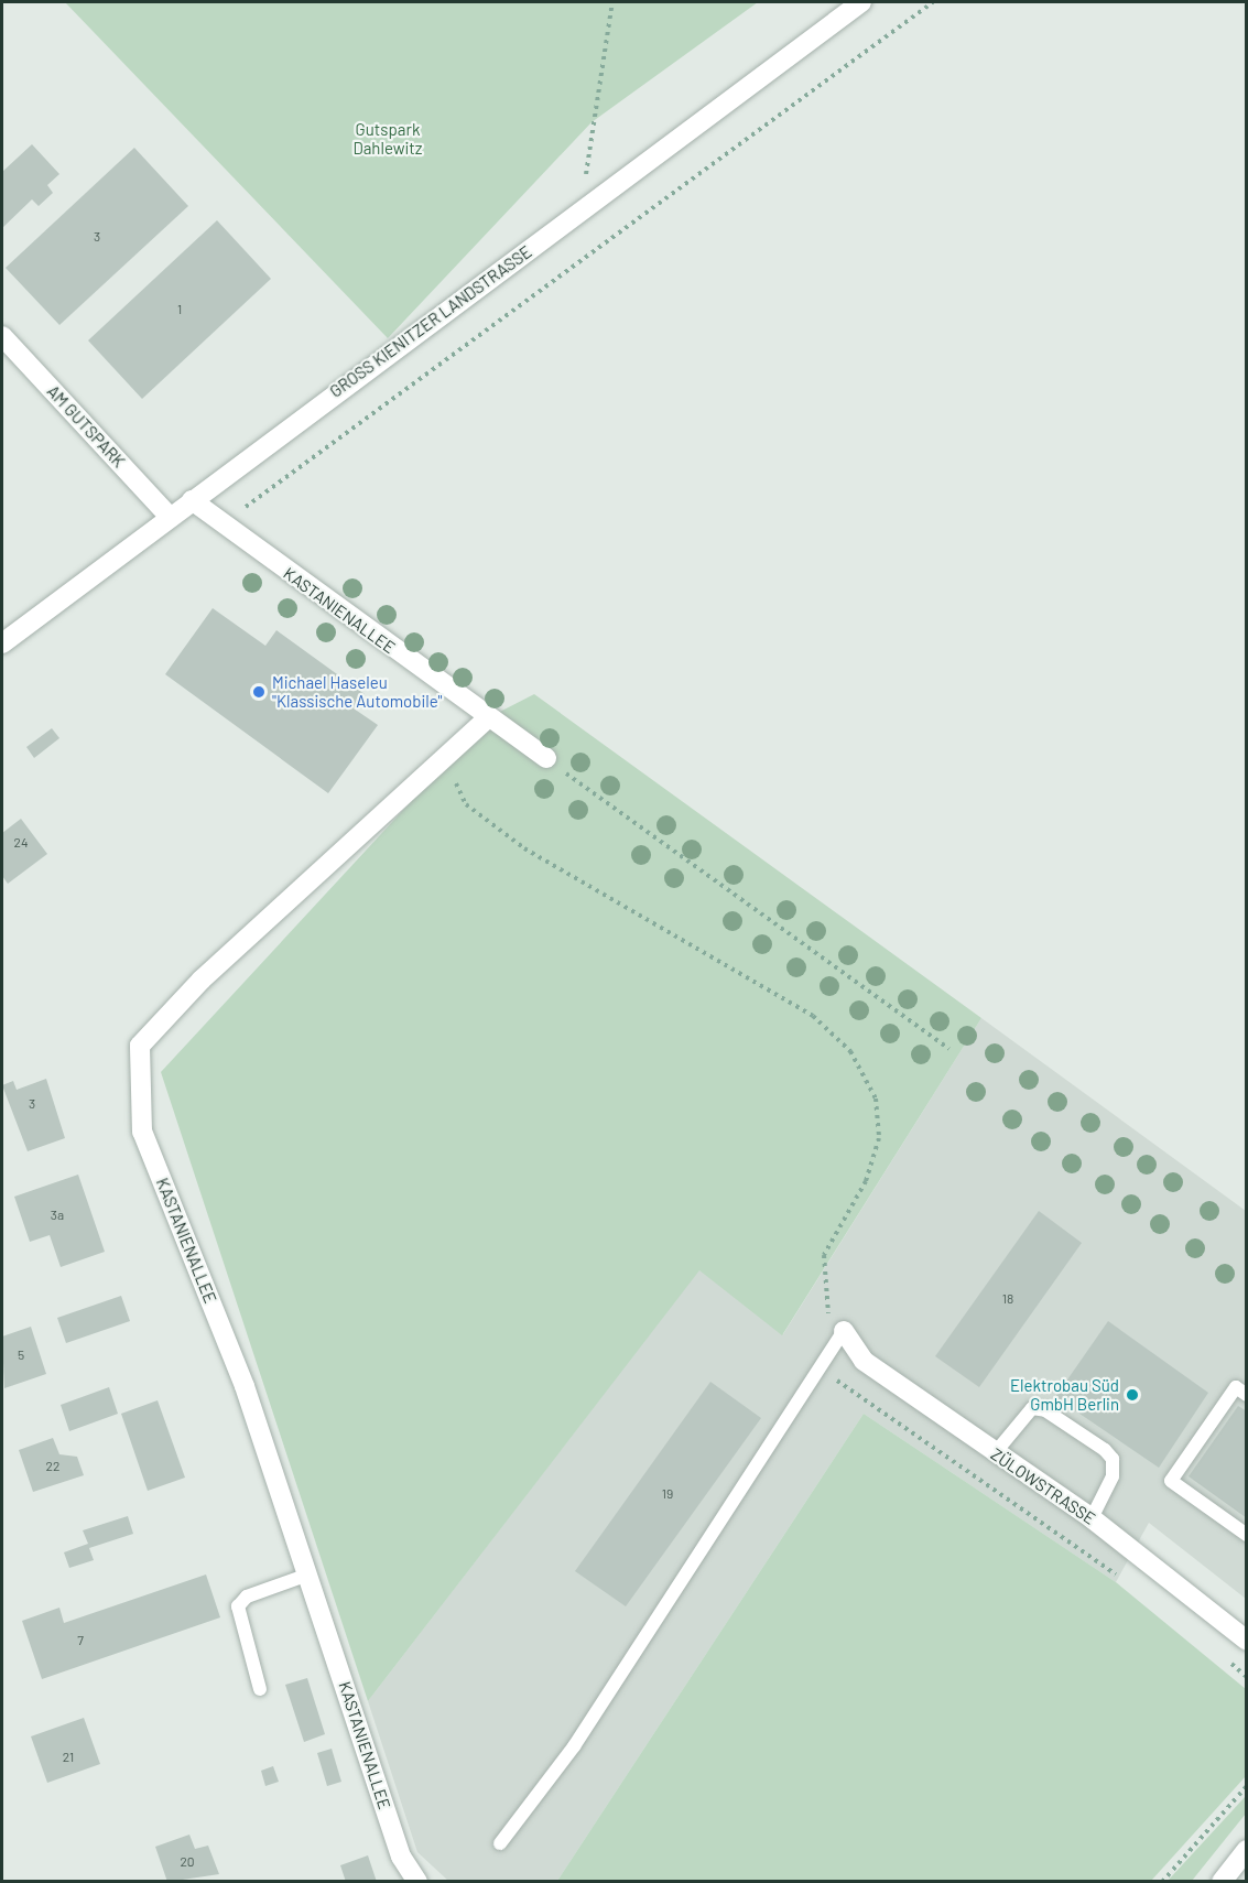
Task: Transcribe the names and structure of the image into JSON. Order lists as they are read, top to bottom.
{
  "streets": {
    "street": [
      "GROSS KIENITZER LANDSTRASSE",
      "AM GUTSPARK",
      "KASTANIENALLEE",
      "ZÜLOWSTRASSE"
    ]
  },
  "crossings": [
    ["GROSS KIENITZER LANDSTRASSE", "AM GUTSPARK"],
    ["GROSS KIENITZER LANDSTRASSE", "KASTANIENALLEE"]
  ],
  "parks": ["Gutspark Dahlewitz"],
  "places": ["Michael Haseleu \"Klassische Automobile\"", "Elektrobau Süd GmbH Berlin"],
  "house_numbers": [
    "3",
    "1",
    "24",
    "3",
    "3a",
    "18",
    "5",
    "22",
    "19",
    "7",
    "21",
    "20"
  ]
}
